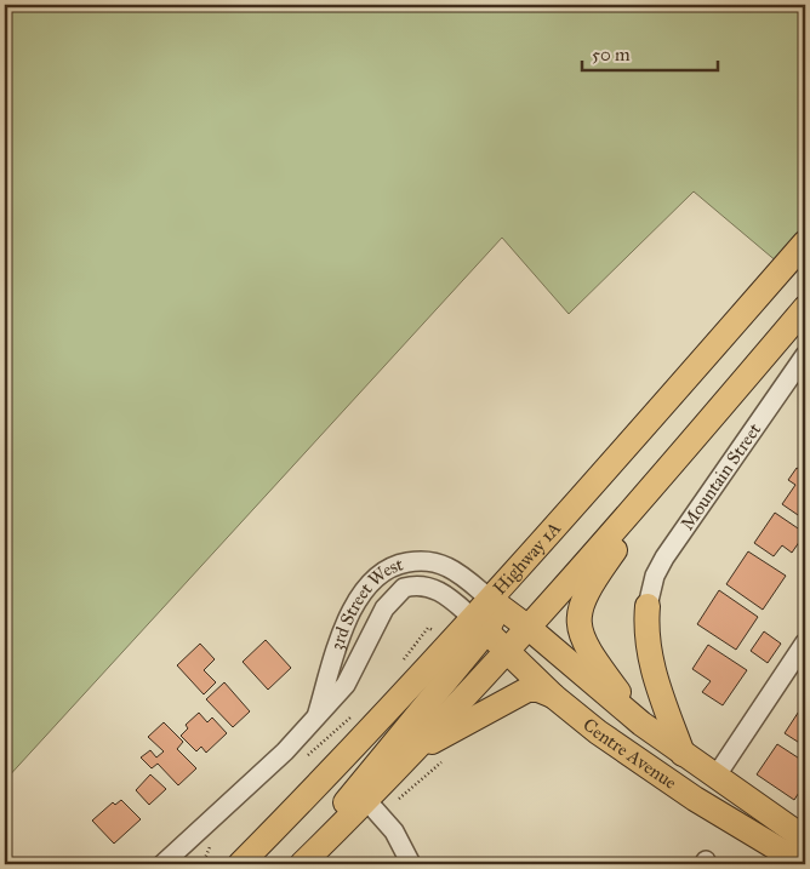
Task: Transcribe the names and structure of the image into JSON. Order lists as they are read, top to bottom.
{
  "streets": {
    "main road": ["Highway 1A", "Centre Avenue"],
    "street": ["Mountain Street", "3rd Street West"]
  },
  "crossings": [
    ["Highway 1A", "3rd Street West"],
    ["Highway 1A", "Centre Avenue"],
    ["3rd Street West", "Centre Avenue"]
  ],
  "scale_bar": "50 m"
}
